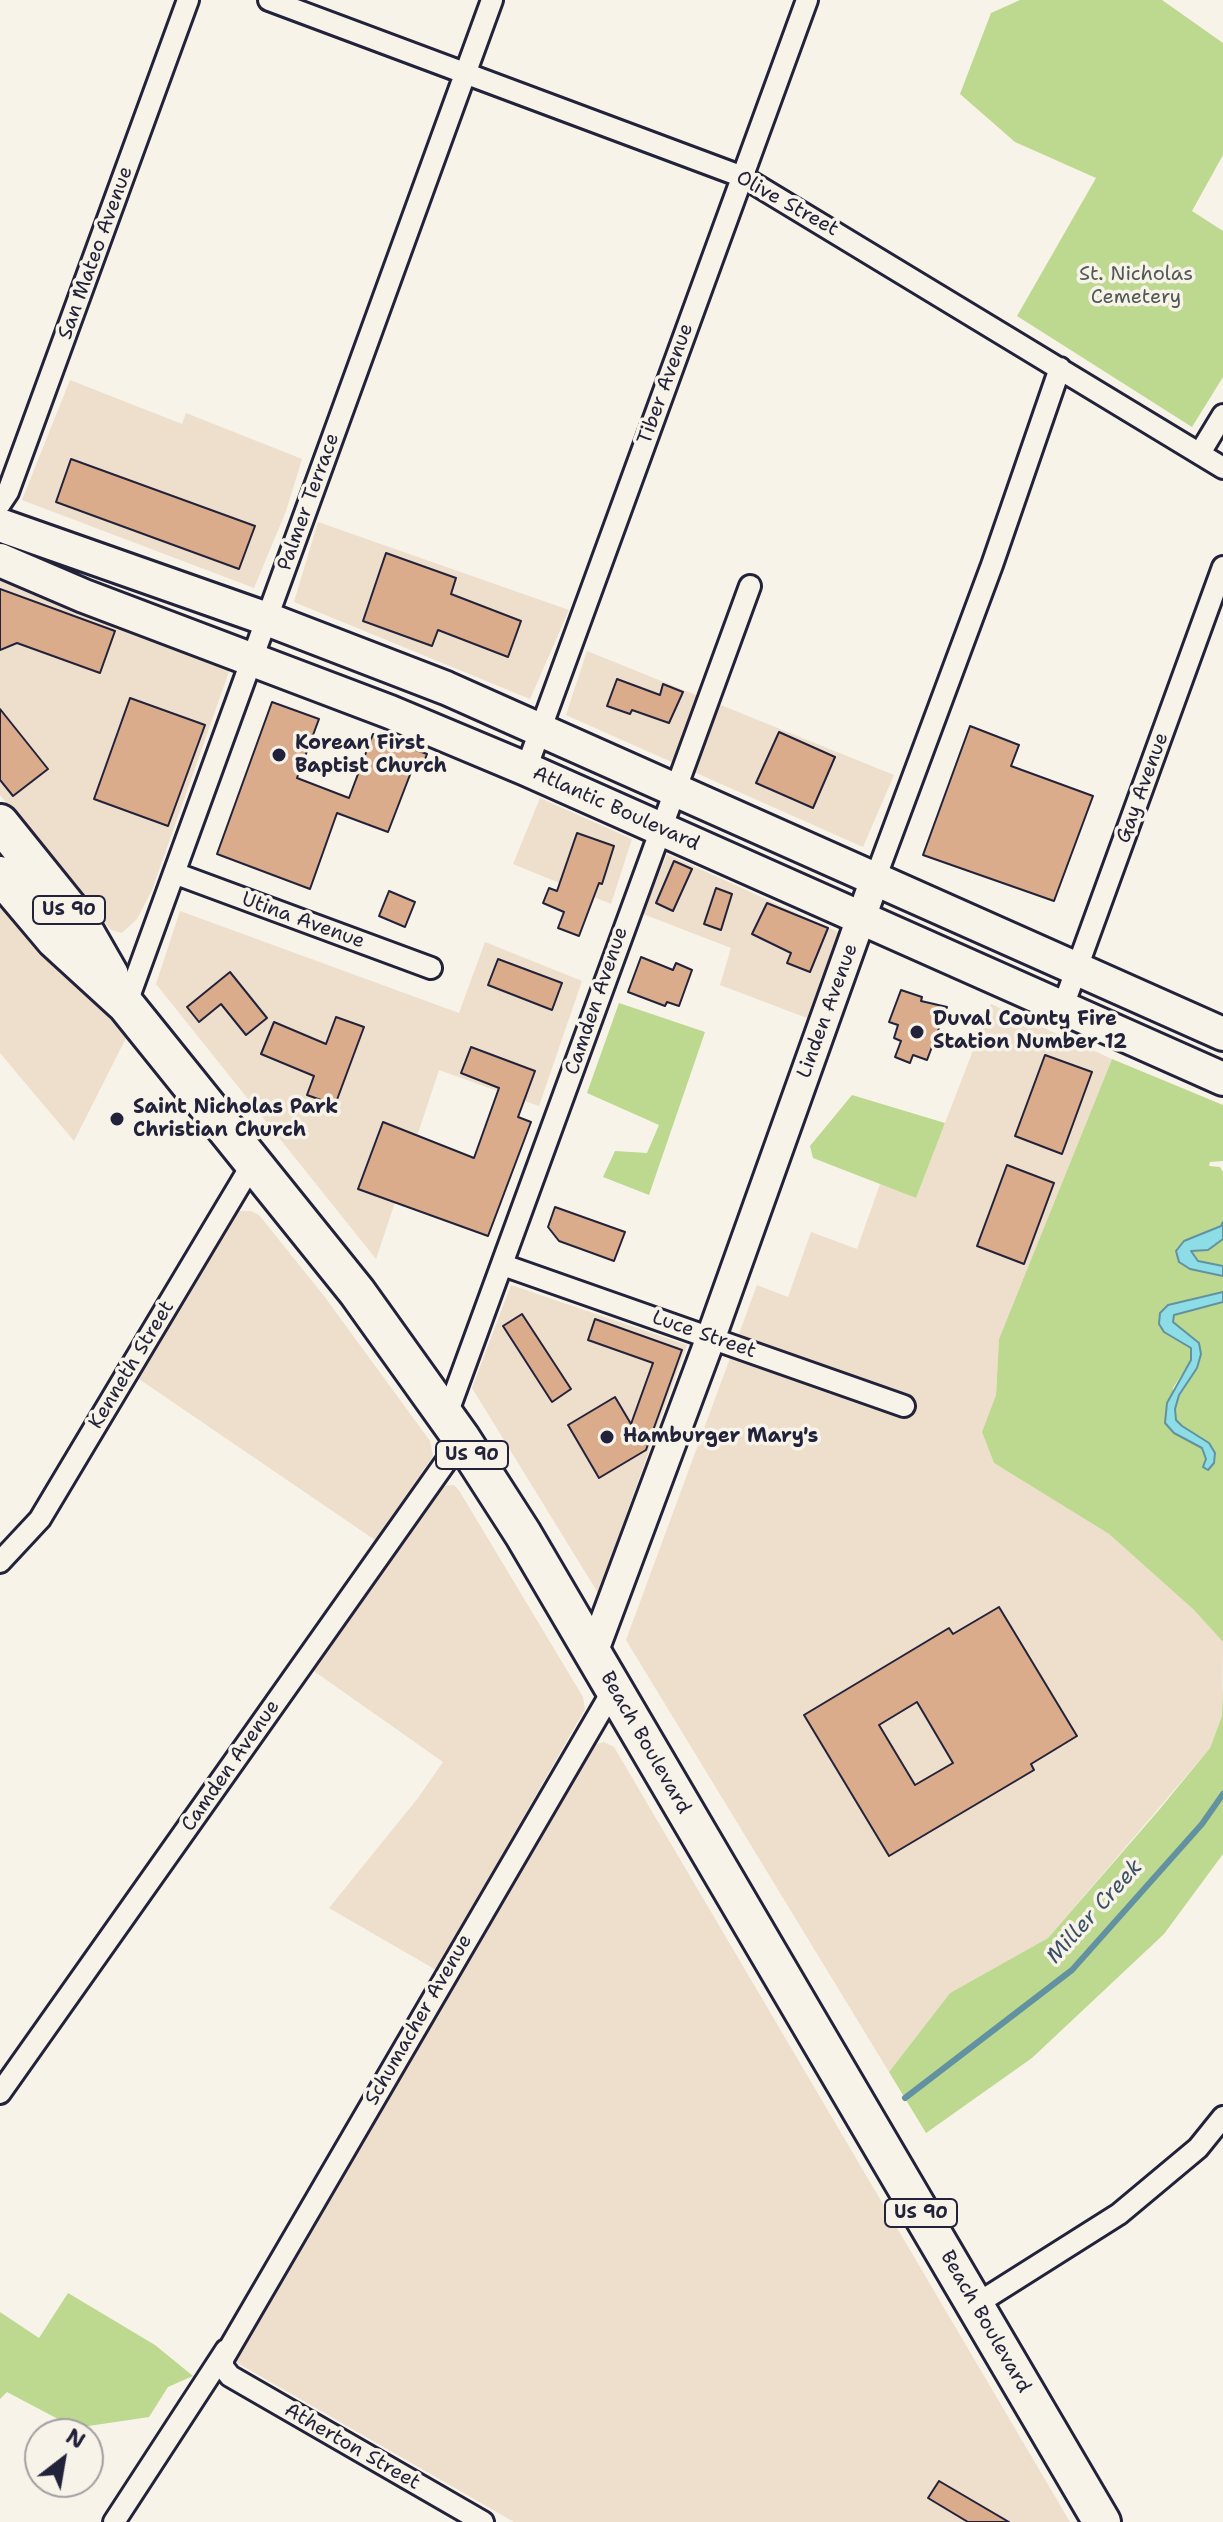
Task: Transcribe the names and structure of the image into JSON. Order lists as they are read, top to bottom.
{
  "streets": {
    "highway": ["US 90", "Beach Boulevard"],
    "main road": ["Atlantic Boulevard"],
    "street": [
      "Olive Street",
      "San Mateo Avenue",
      "Tiber Avenue",
      "Palmer Terrace",
      "Gay Avenue",
      "Utina Avenue",
      "Camden Avenue",
      "Linden Avenue",
      "Luce Street",
      "Kenneth Street",
      "Schumacher Avenue",
      "Atherton Street"
    ]
  },
  "crossings": [
    ["Olive Street", "Tiber Avenue"],
    ["Olive Street", "Palmer Terrace"],
    ["Olive Street", "Linden Avenue"],
    ["Tiber Avenue", "Atlantic Boulevard"],
    ["Palmer Terrace", "Atlantic Boulevard"],
    ["Palmer Terrace", "Utina Avenue"],
    ["Palmer Terrace", "Beach Boulevard"],
    ["Gay Avenue", "Atlantic Boulevard"],
    ["Atlantic Boulevard", "Camden Avenue"],
    ["Atlantic Boulevard", "Linden Avenue"],
    ["Camden Avenue", "Luce Street"],
    ["Camden Avenue", "Beach Boulevard"],
    ["Linden Avenue", "Luce Street"],
    ["Linden Avenue", "Beach Boulevard"],
    ["Kenneth Street", "Beach Boulevard"],
    ["Beach Boulevard", "Schumacher Avenue"],
    ["Schumacher Avenue", "Atherton Street"]
  ],
  "water": ["Miller Creek"],
  "parks": ["St. Nicholas Cemetery"],
  "places": [
    "Korean First Baptist Church",
    "Duval County Fire Station Number 12",
    "Saint Nicholas Park Christian Church",
    "Hamburger Mary's"
  ],
  "north": "top right"
}
